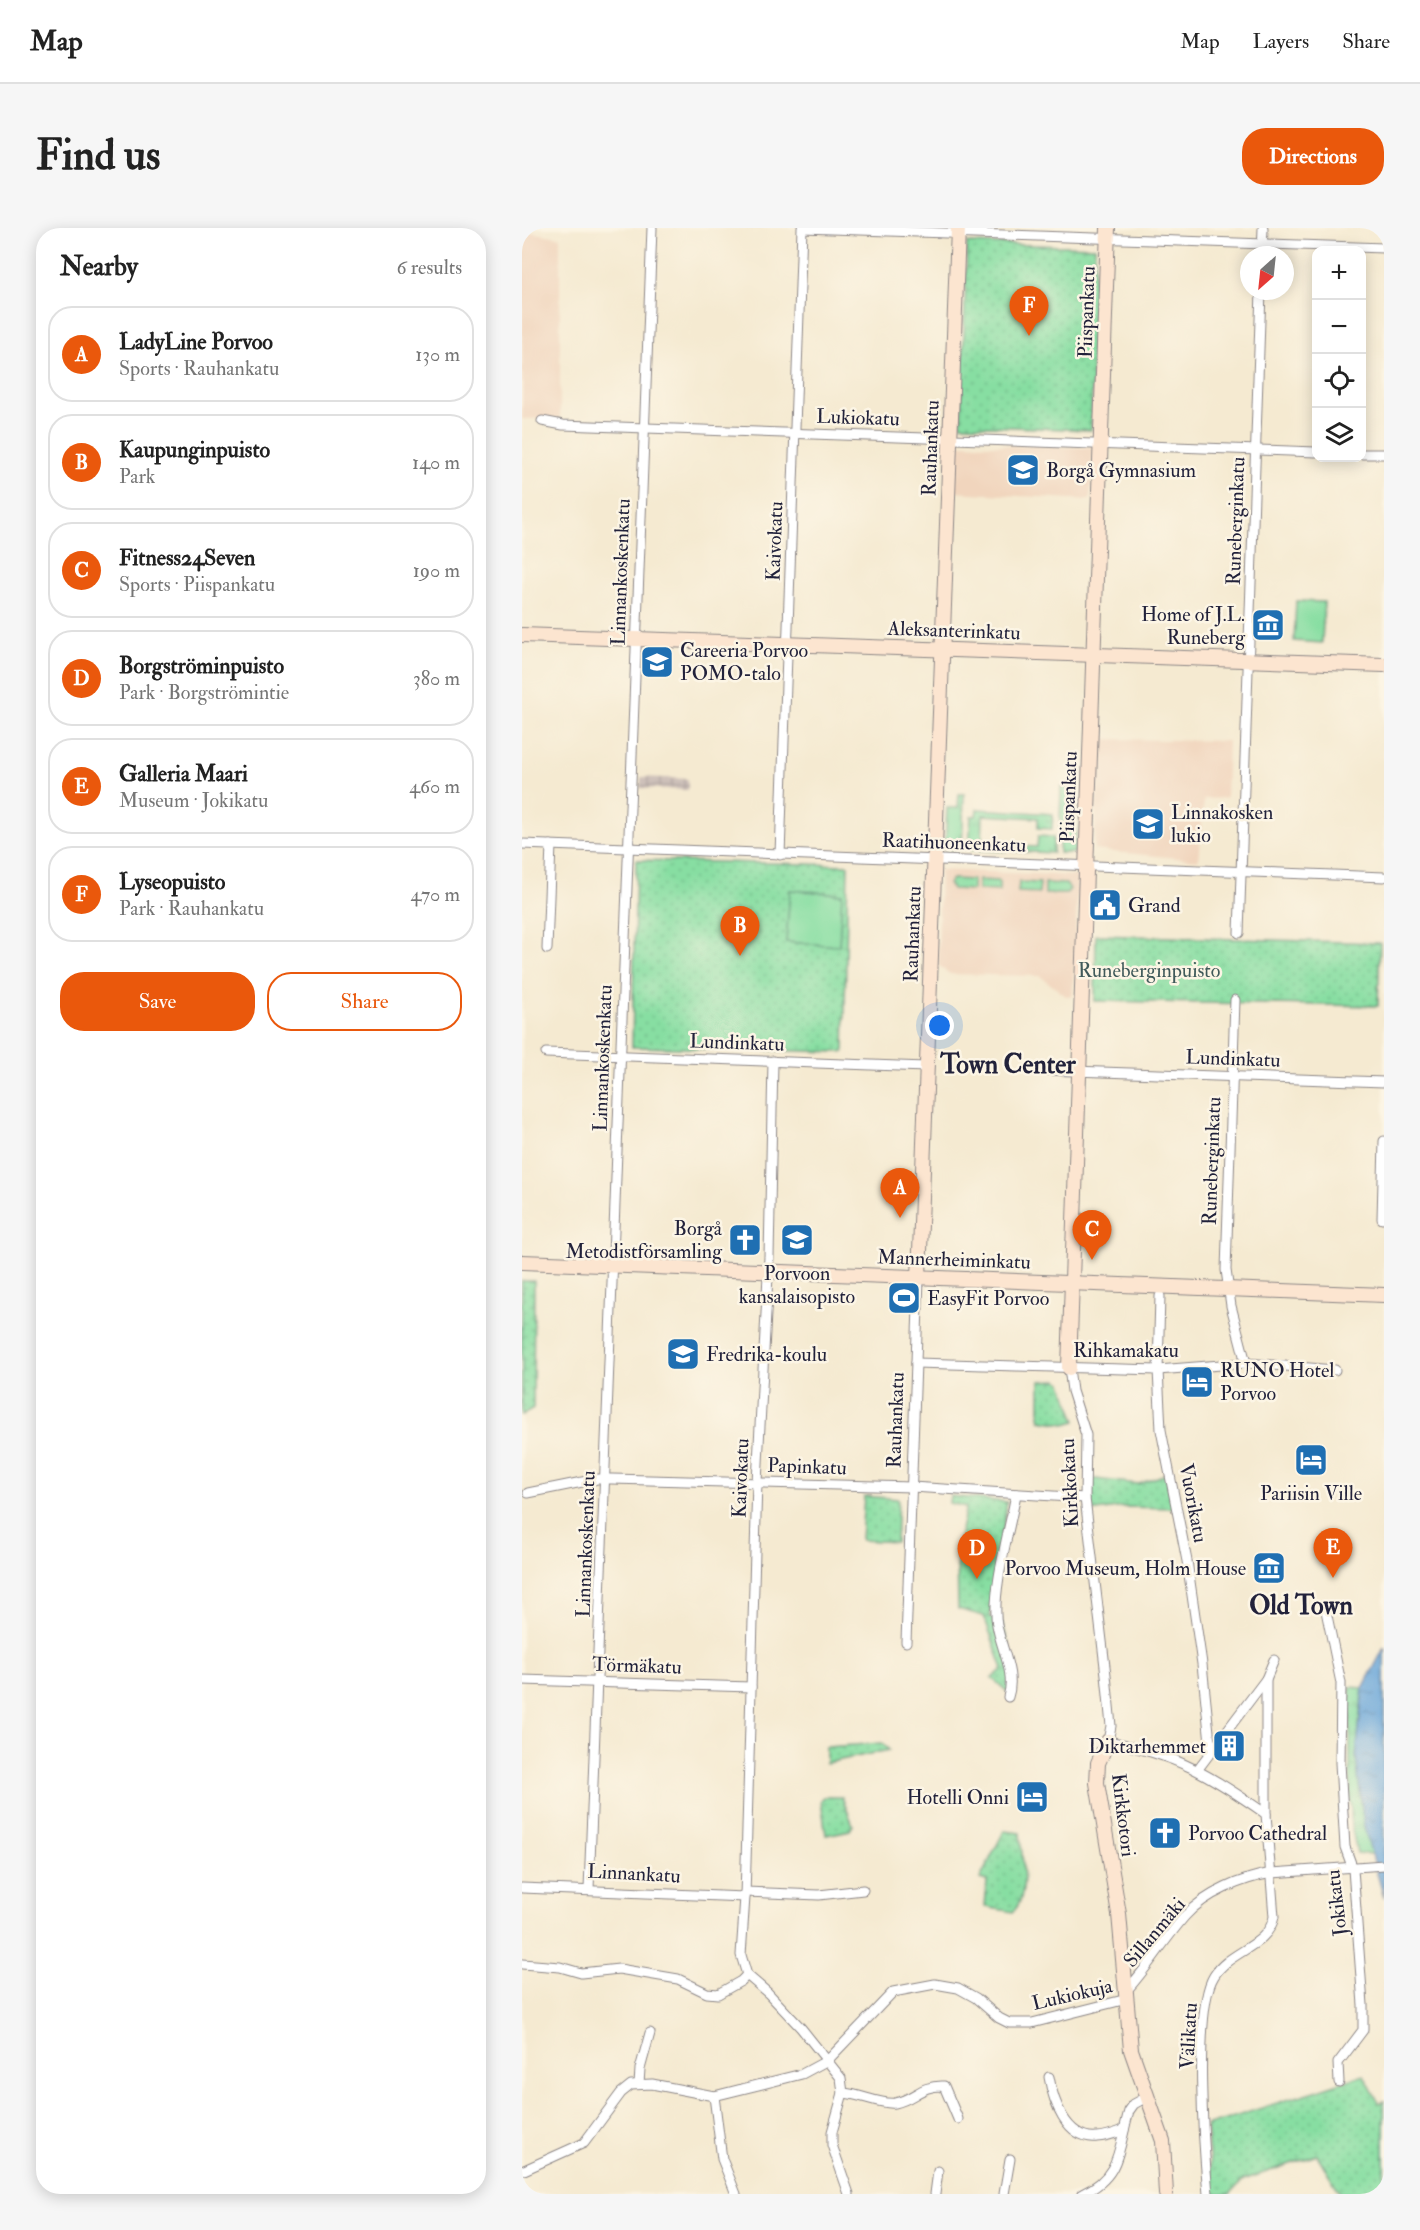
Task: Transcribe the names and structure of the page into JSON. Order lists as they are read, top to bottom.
{
  "streets": {
    "main road": [
      "Piispankatu",
      "Rauhankatu",
      "Aleksanterinkatu",
      "Mannerheiminkatu",
      "Kirkkotori"
    ],
    "street": [
      "Lukiokatu",
      "Runeberginkatu",
      "Kaivokatu",
      "Linnankoskenkatu",
      "Raatihuoneenkatu",
      "Lundinkatu",
      "Rihkamakatu",
      "Papinkatu",
      "Kirkkokatu",
      "Vuorikatu",
      "Törmäkatu",
      "Linnankatu",
      "Jokikatu",
      "Sillanmäki",
      "Lukiokuja",
      "Välikatu"
    ]
  },
  "crossings": [
    ["Piispankatu", "Lukiokatu"],
    ["Piispankatu", "Aleksanterinkatu"],
    ["Piispankatu", "Raatihuoneenkatu"],
    ["Piispankatu", "Lundinkatu"],
    ["Piispankatu", "Mannerheiminkatu"],
    ["Piispankatu", "Rihkamakatu"],
    ["Piispankatu", "Kirkkokatu"],
    ["Lukiokatu", "Rauhankatu"],
    ["Lukiokatu", "Runeberginkatu"],
    ["Lukiokatu", "Kaivokatu"],
    ["Lukiokatu", "Linnankoskenkatu"],
    ["Rauhankatu", "Aleksanterinkatu"],
    ["Rauhankatu", "Raatihuoneenkatu"],
    ["Rauhankatu", "Lundinkatu"],
    ["Rauhankatu", "Mannerheiminkatu"],
    ["Rauhankatu", "Rihkamakatu"],
    ["Rauhankatu", "Papinkatu"],
    ["Runeberginkatu", "Aleksanterinkatu"],
    ["Runeberginkatu", "Raatihuoneenkatu"],
    ["Runeberginkatu", "Lundinkatu"],
    ["Runeberginkatu", "Mannerheiminkatu"],
    ["Kaivokatu", "Aleksanterinkatu"],
    ["Kaivokatu", "Raatihuoneenkatu"],
    ["Kaivokatu", "Lundinkatu"],
    ["Kaivokatu", "Mannerheiminkatu"],
    ["Kaivokatu", "Papinkatu"],
    ["Kaivokatu", "Törmäkatu"],
    ["Kaivokatu", "Linnankatu"],
    ["Linnankoskenkatu", "Aleksanterinkatu"],
    ["Linnankoskenkatu", "Raatihuoneenkatu"],
    ["Linnankoskenkatu", "Lundinkatu"],
    ["Linnankoskenkatu", "Mannerheiminkatu"],
    ["Linnankoskenkatu", "Papinkatu"],
    ["Linnankoskenkatu", "Törmäkatu"],
    ["Linnankoskenkatu", "Linnankatu"],
    ["Rihkamakatu", "Kirkkokatu"],
    ["Rihkamakatu", "Vuorikatu"],
    ["Papinkatu", "Kirkkokatu"],
    ["Kirkkokatu", "Kirkkotori"],
    ["Kirkkotori", "Sillanmäki"],
    ["Kirkkotori", "Lukiokuja"],
    ["Kirkkotori", "Välikatu"],
    ["Jokikatu", "Sillanmäki"],
    ["Sillanmäki", "Lukiokuja"],
    ["Sillanmäki", "Välikatu"]
  ],
  "districts": ["Town Center", "Old Town"],
  "parks": ["Runeberginpuisto"],
  "places": {
    "school or university": [
      "Borgå Gymnasium",
      "Careeria Porvoo POMO-talo",
      "Linnakosken lukio",
      "Porvoon kansalaisopisto",
      "Fredrika-koulu"
    ],
    "museum": ["Home of J.L. Runeberg", "Porvoo Museum, Holm House"],
    "public building": ["Grand"],
    "church": ["Borgå Metodistförsamling", "Porvoo Cathedral"],
    "sports": ["EasyFit Porvoo"],
    "hotel": ["RUNO Hotel Porvoo", "Pariisin Ville", "Hotelli Onni"],
    "building": ["Diktarhemmet"]
  },
  "north": "bottom left",
  "page": {
    "header": "Map",
    "nav": ["Map", "Layers", "Share"],
    "buttons": [
      "Directions",
      ["Save", "Share"]
    ],
    "title": "Find us",
    "heading": ["Nearby", "6 results"],
    "map_buttons": ["+", "−"],
    "pins": [
      "F",
      "B",
      "A",
      "C",
      "E",
      "D"
    ],
    "list": [
      {
        "mark": "A",
        "name": "LadyLine Porvoo",
        "note": "Sports · Rauhankatu",
        "value": "130 m"
      },
      {
        "mark": "B",
        "name": "Kaupunginpuisto",
        "note": "Park",
        "value": "140 m"
      },
      {
        "mark": "C",
        "name": "Fitness24Seven",
        "note": "Sports · Piispankatu",
        "value": "190 m"
      },
      {
        "mark": "D",
        "name": "Borgströminpuisto",
        "note": "Park · Borgströmintie",
        "value": "380 m"
      },
      {
        "mark": "E",
        "name": "Galleria Maari",
        "note": "Museum · Jokikatu",
        "value": "460 m"
      },
      {
        "mark": "F",
        "name": "Lyseopuisto",
        "note": "Park · Rauhankatu",
        "value": "470 m"
      }
    ]
  }
}
